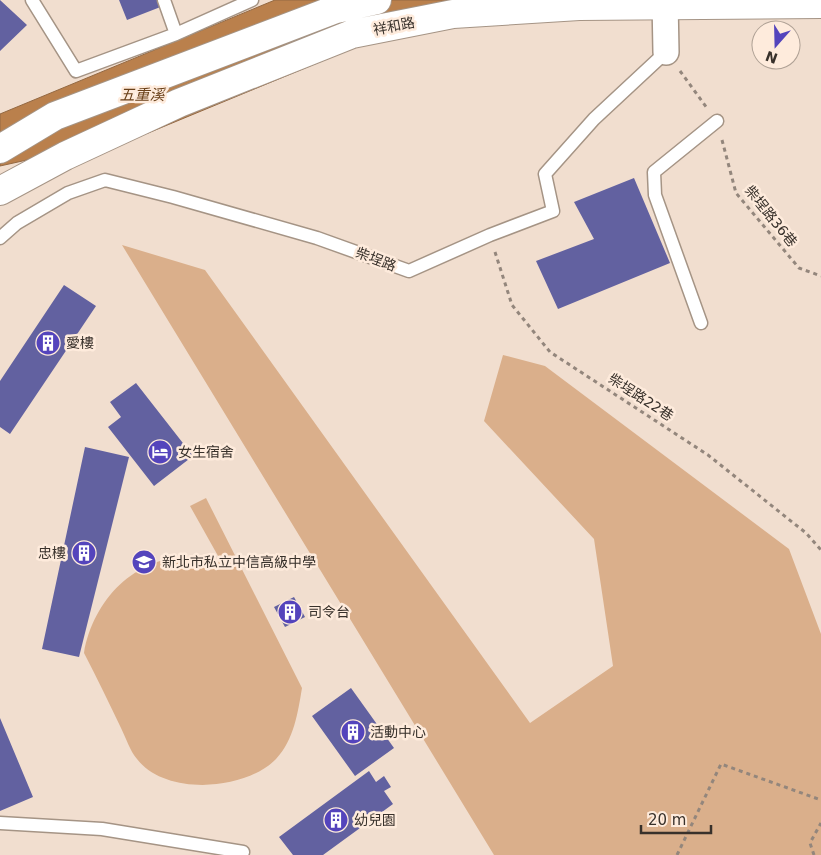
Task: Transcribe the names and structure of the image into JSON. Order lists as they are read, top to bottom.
{
  "streets": {
    "main road": ["祥和路"],
    "lane": ["柴埕路"],
    "path": ["柴埕路36巷", "柴埕路22巷"]
  },
  "crossings": [
    ["柴埕路36巷", "柴埕路"],
    ["柴埕路", "柴埕路22巷"]
  ],
  "water": ["五重溪"],
  "places": {
    "building": [
      "愛樓",
      "忠樓",
      "司令台",
      "活動中心",
      "幼兒園"
    ],
    "hotel": ["女生宿舍"],
    "school or university": ["新北市私立中信高級中學"]
  },
  "scale_bar": "20 m",
  "north": "bottom"
}
